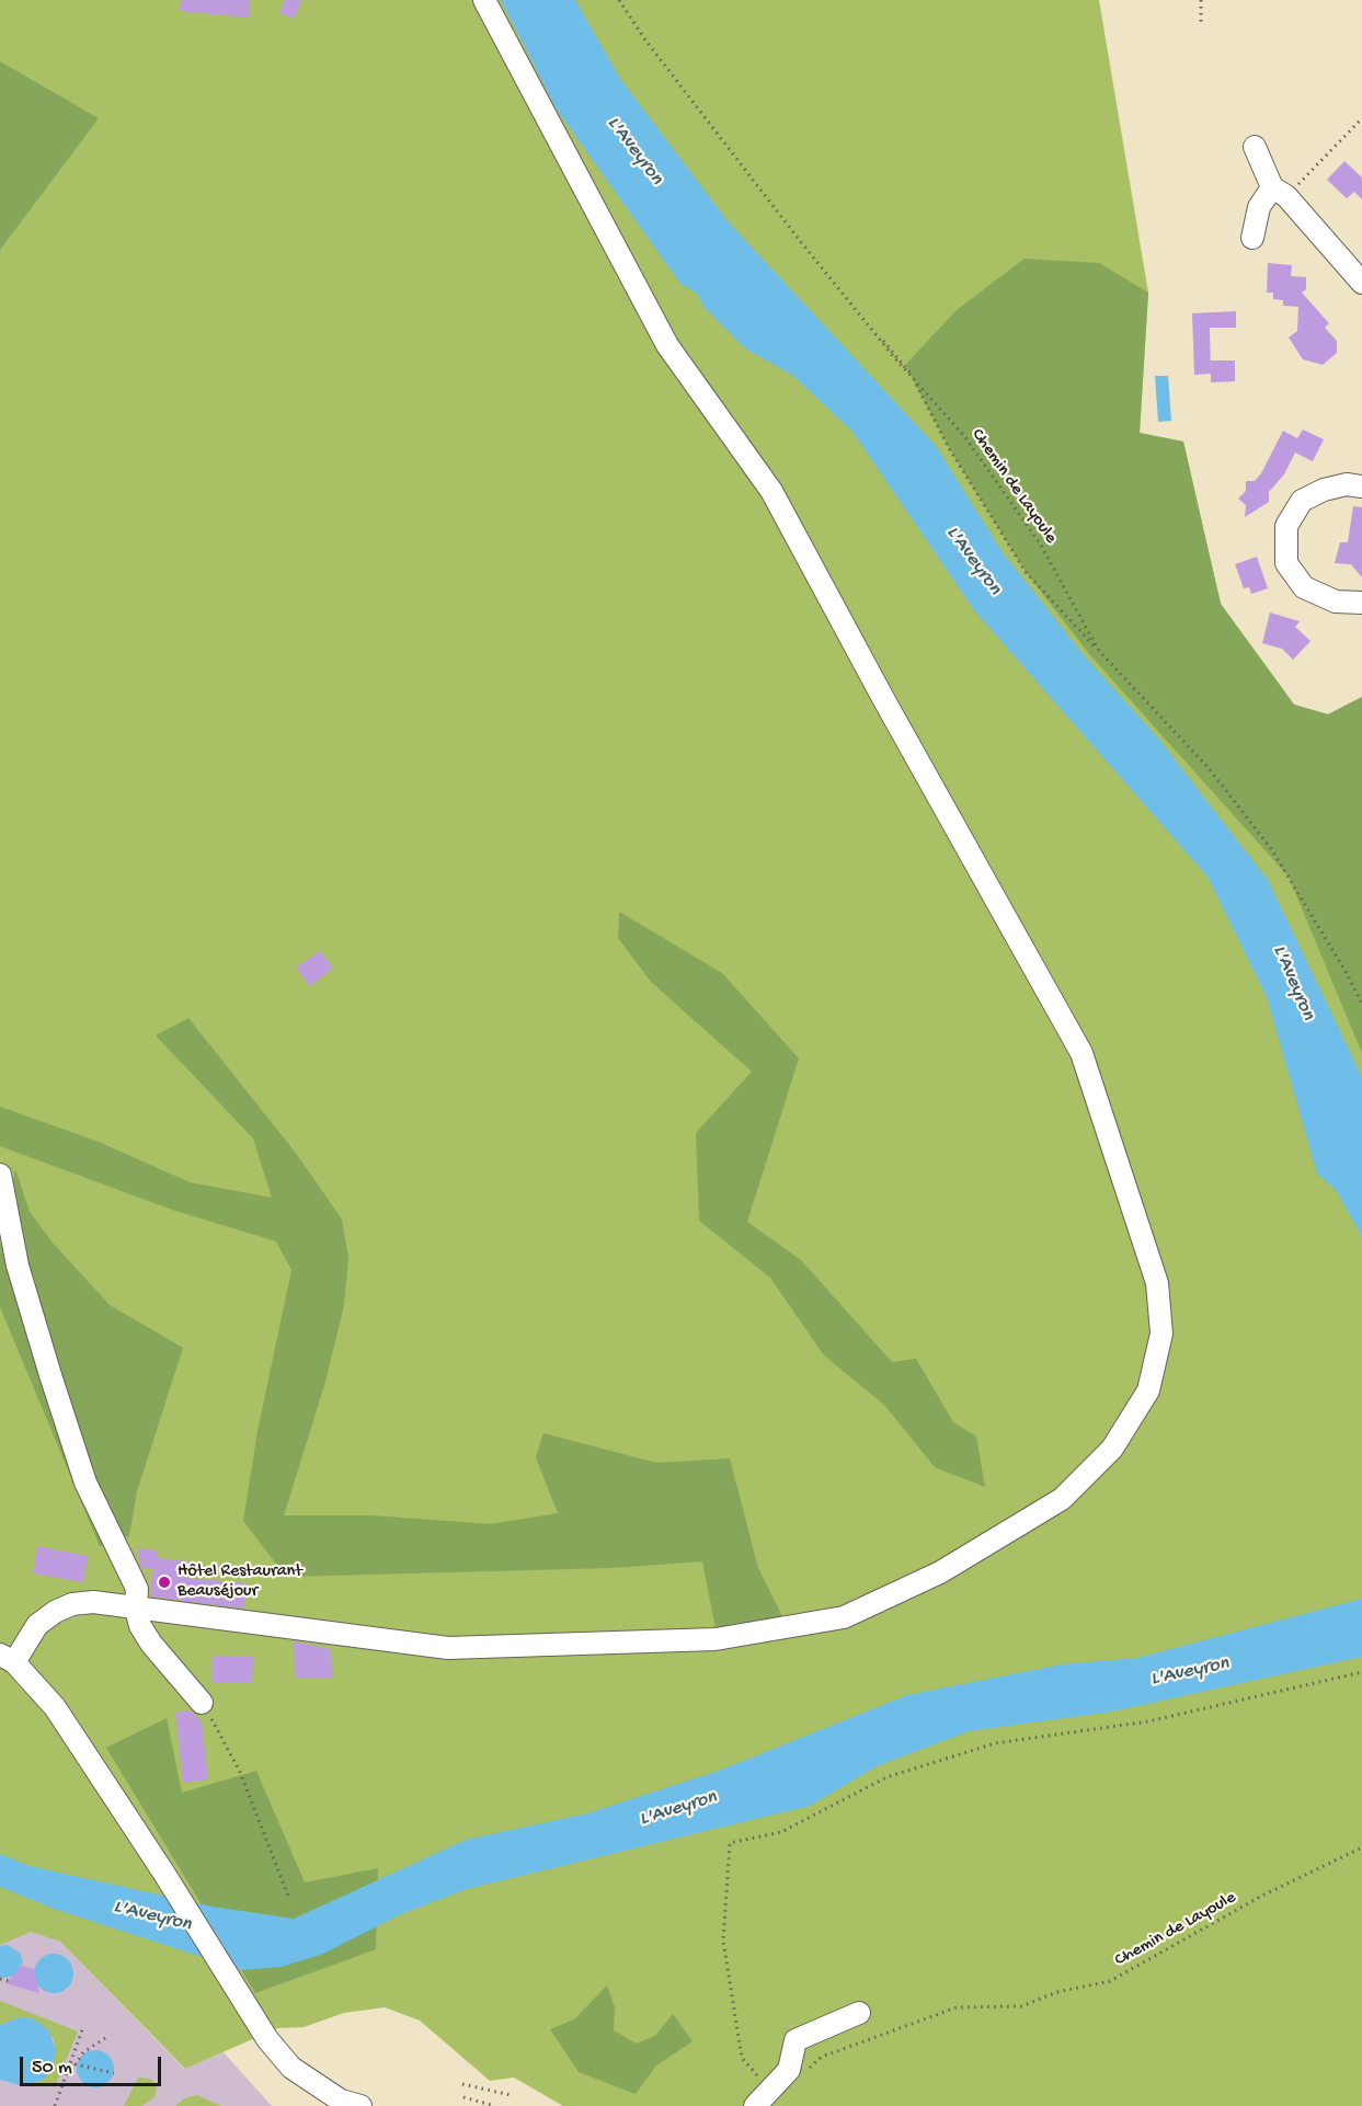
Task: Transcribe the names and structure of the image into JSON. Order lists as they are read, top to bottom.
{
  "streets": {
    "path": ["Chemin de Layoule"]
  },
  "water": ["L'Aveyron"],
  "places": ["Hôtel Restaurant Beauséjour"],
  "scale_bar": "50 m"
}
